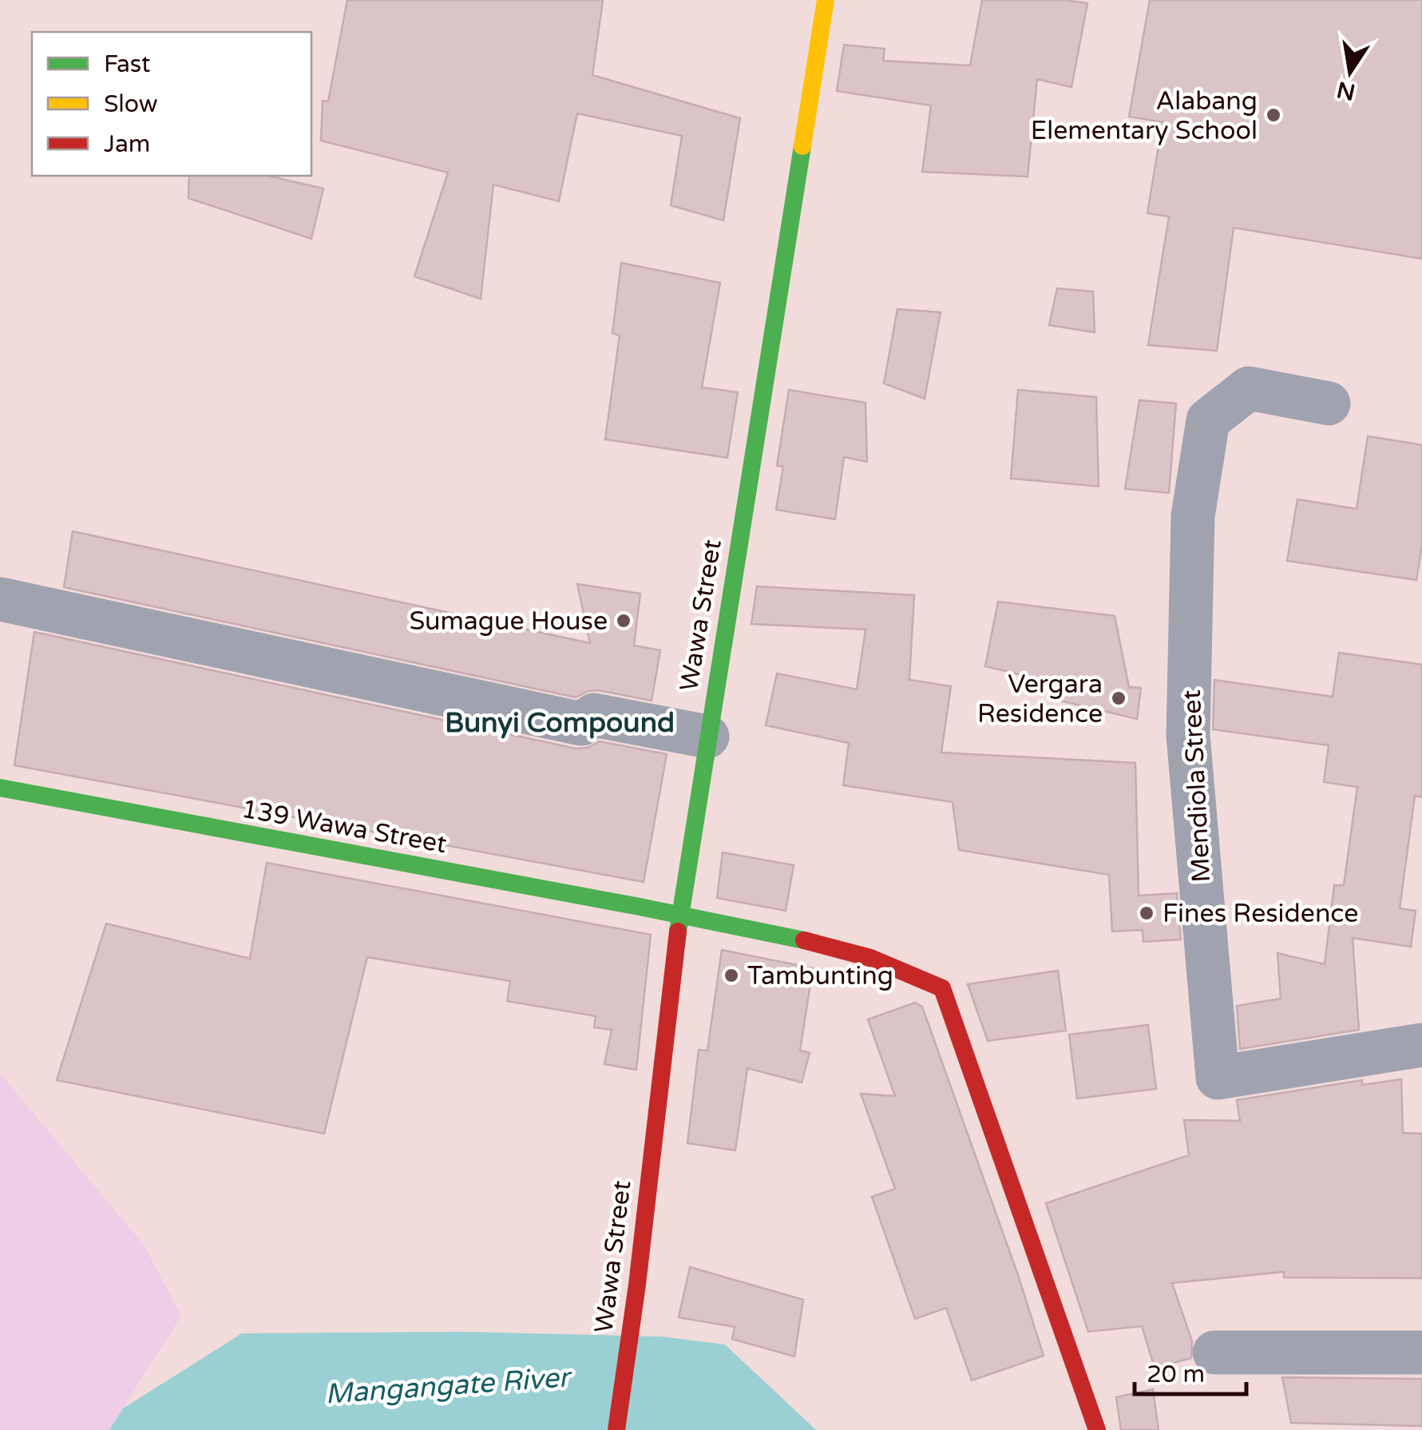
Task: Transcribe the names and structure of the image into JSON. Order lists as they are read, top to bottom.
{
  "streets": {
    "main road": ["Wawa Street", "139 Wawa Street"],
    "street": ["Mendiola Street"]
  },
  "crossings": [
    ["Wawa Street", "139 Wawa Street"]
  ],
  "districts": ["Bunyi Compound"],
  "water": ["Mangangate River"],
  "places": [
    "Alabang Elementary School",
    "Sumague House",
    "Vergara Residence",
    "Fines Residence",
    "Tambunting"
  ],
  "legend": ["Fast", "Slow", "Jam"],
  "scale_bar": "20 m",
  "north": "bottom"
}
